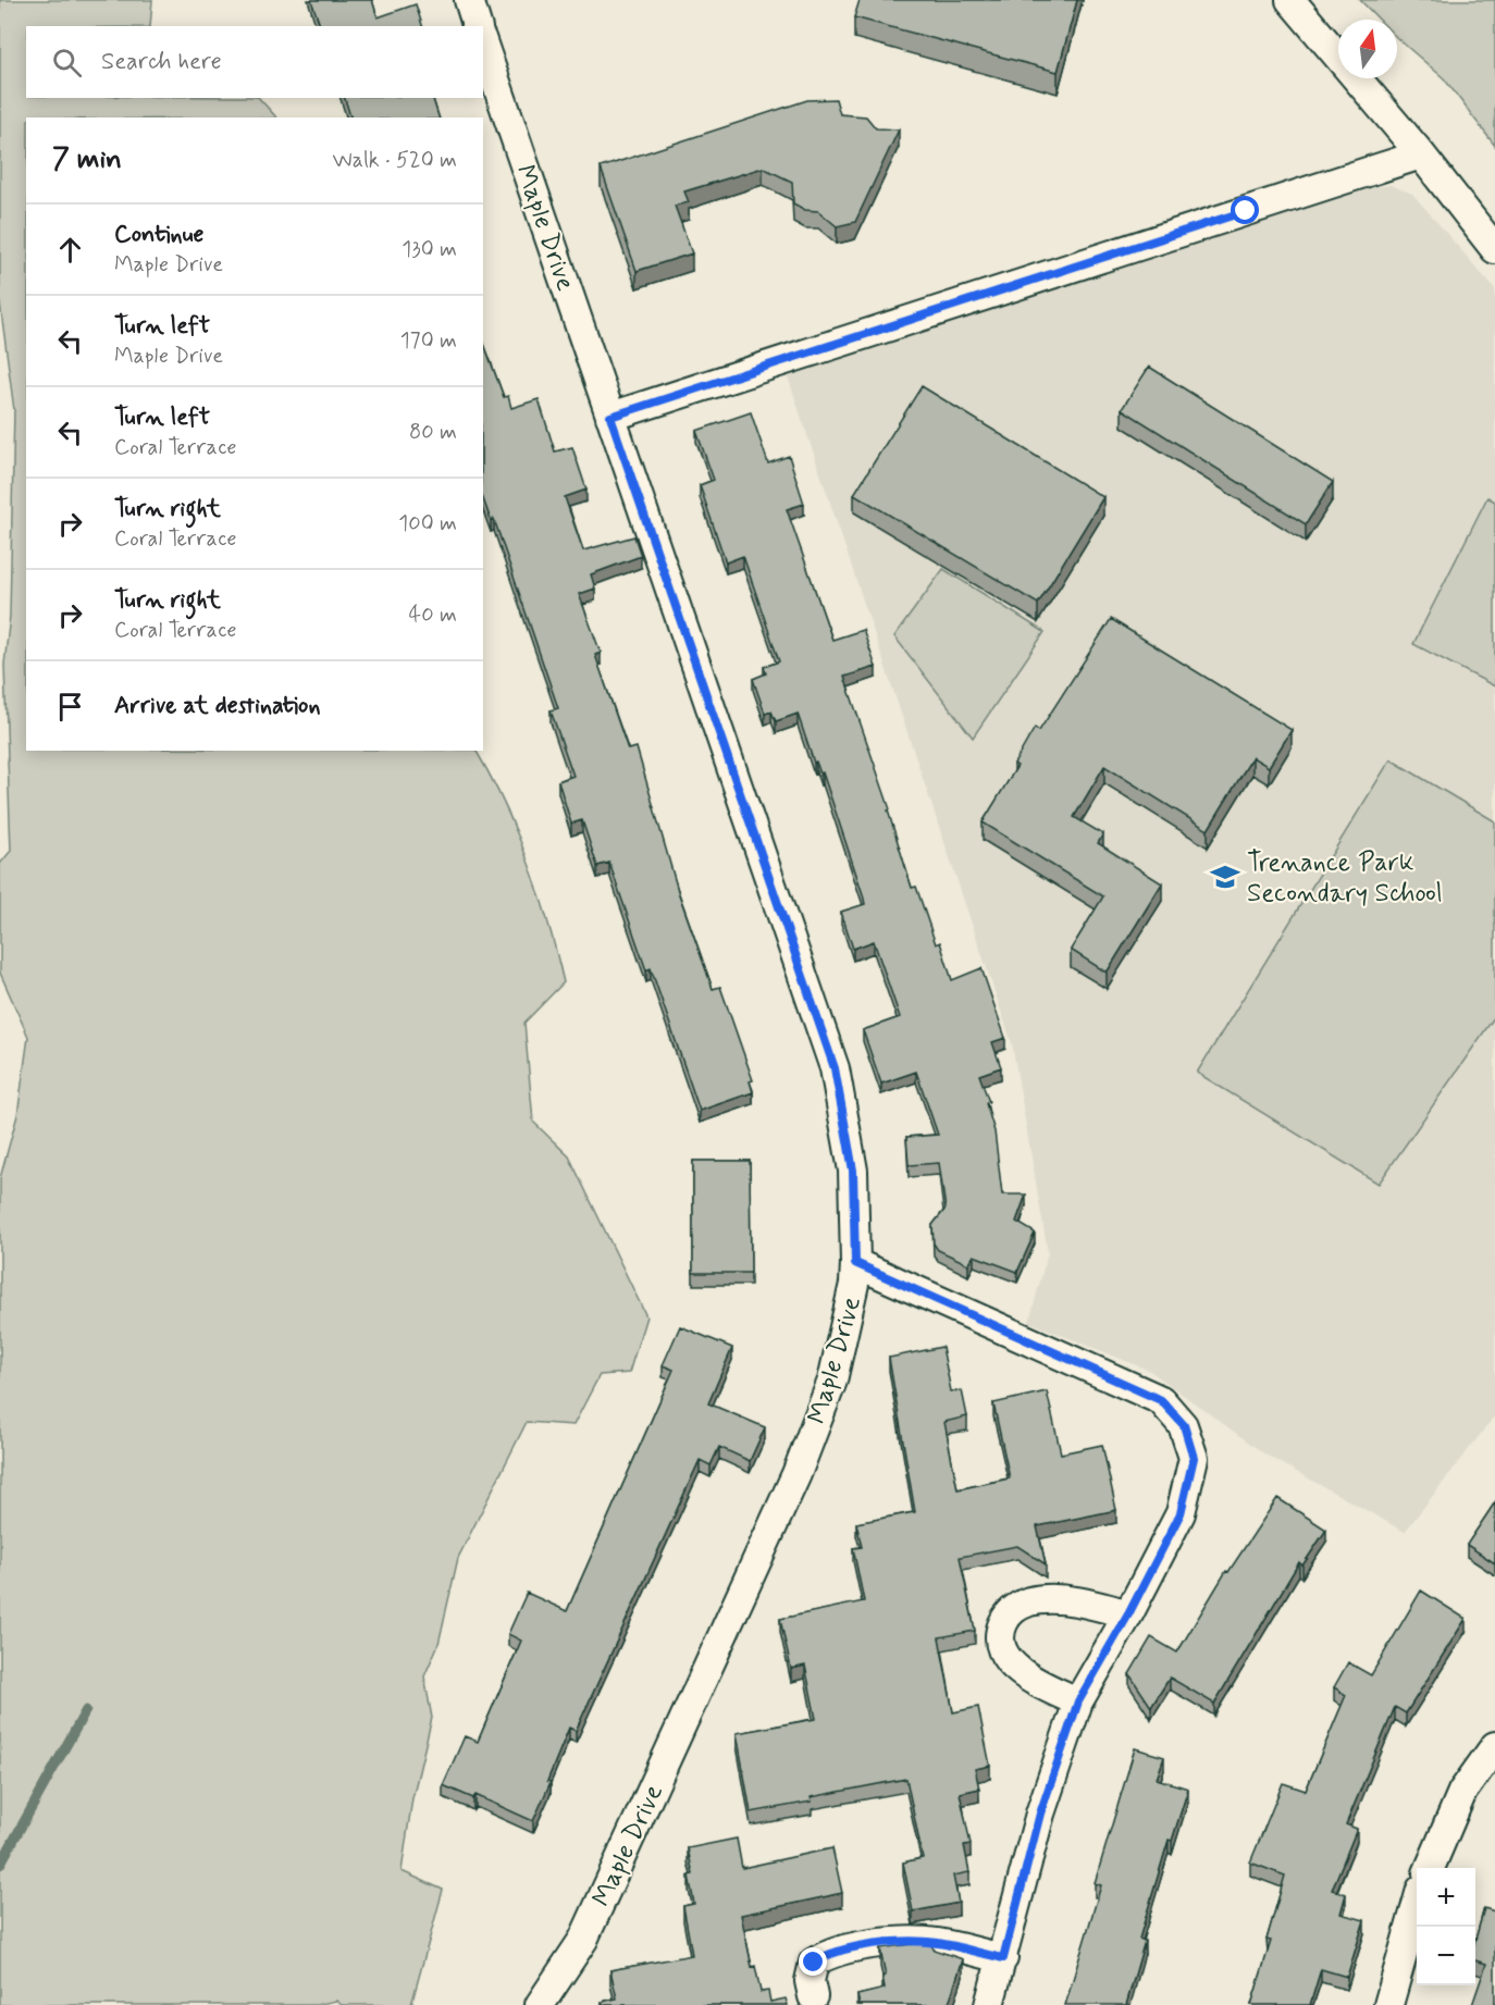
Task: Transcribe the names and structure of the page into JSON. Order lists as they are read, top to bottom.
{
  "streets": {
    "street": ["Maple Drive"]
  },
  "places": {
    "school or university": ["Trenance Park Secondary School"]
  },
  "north": "top",
  "page": {
    "search": "Search here",
    "heading": ["7 min", "Walk · 520 m"],
    "list": [
      ["Continue", "Maple Drive", "130 m"],
      ["Turn left", "Maple Drive", "170 m"],
      ["Turn left", "Coral Terrace", "80 m"],
      ["Turn right", "Coral Terrace", "100 m"],
      ["Turn right", "Coral Terrace", "40 m"],
      "Arrive at destination"
    ],
    "map_buttons": ["+", "−"]
  }
}
